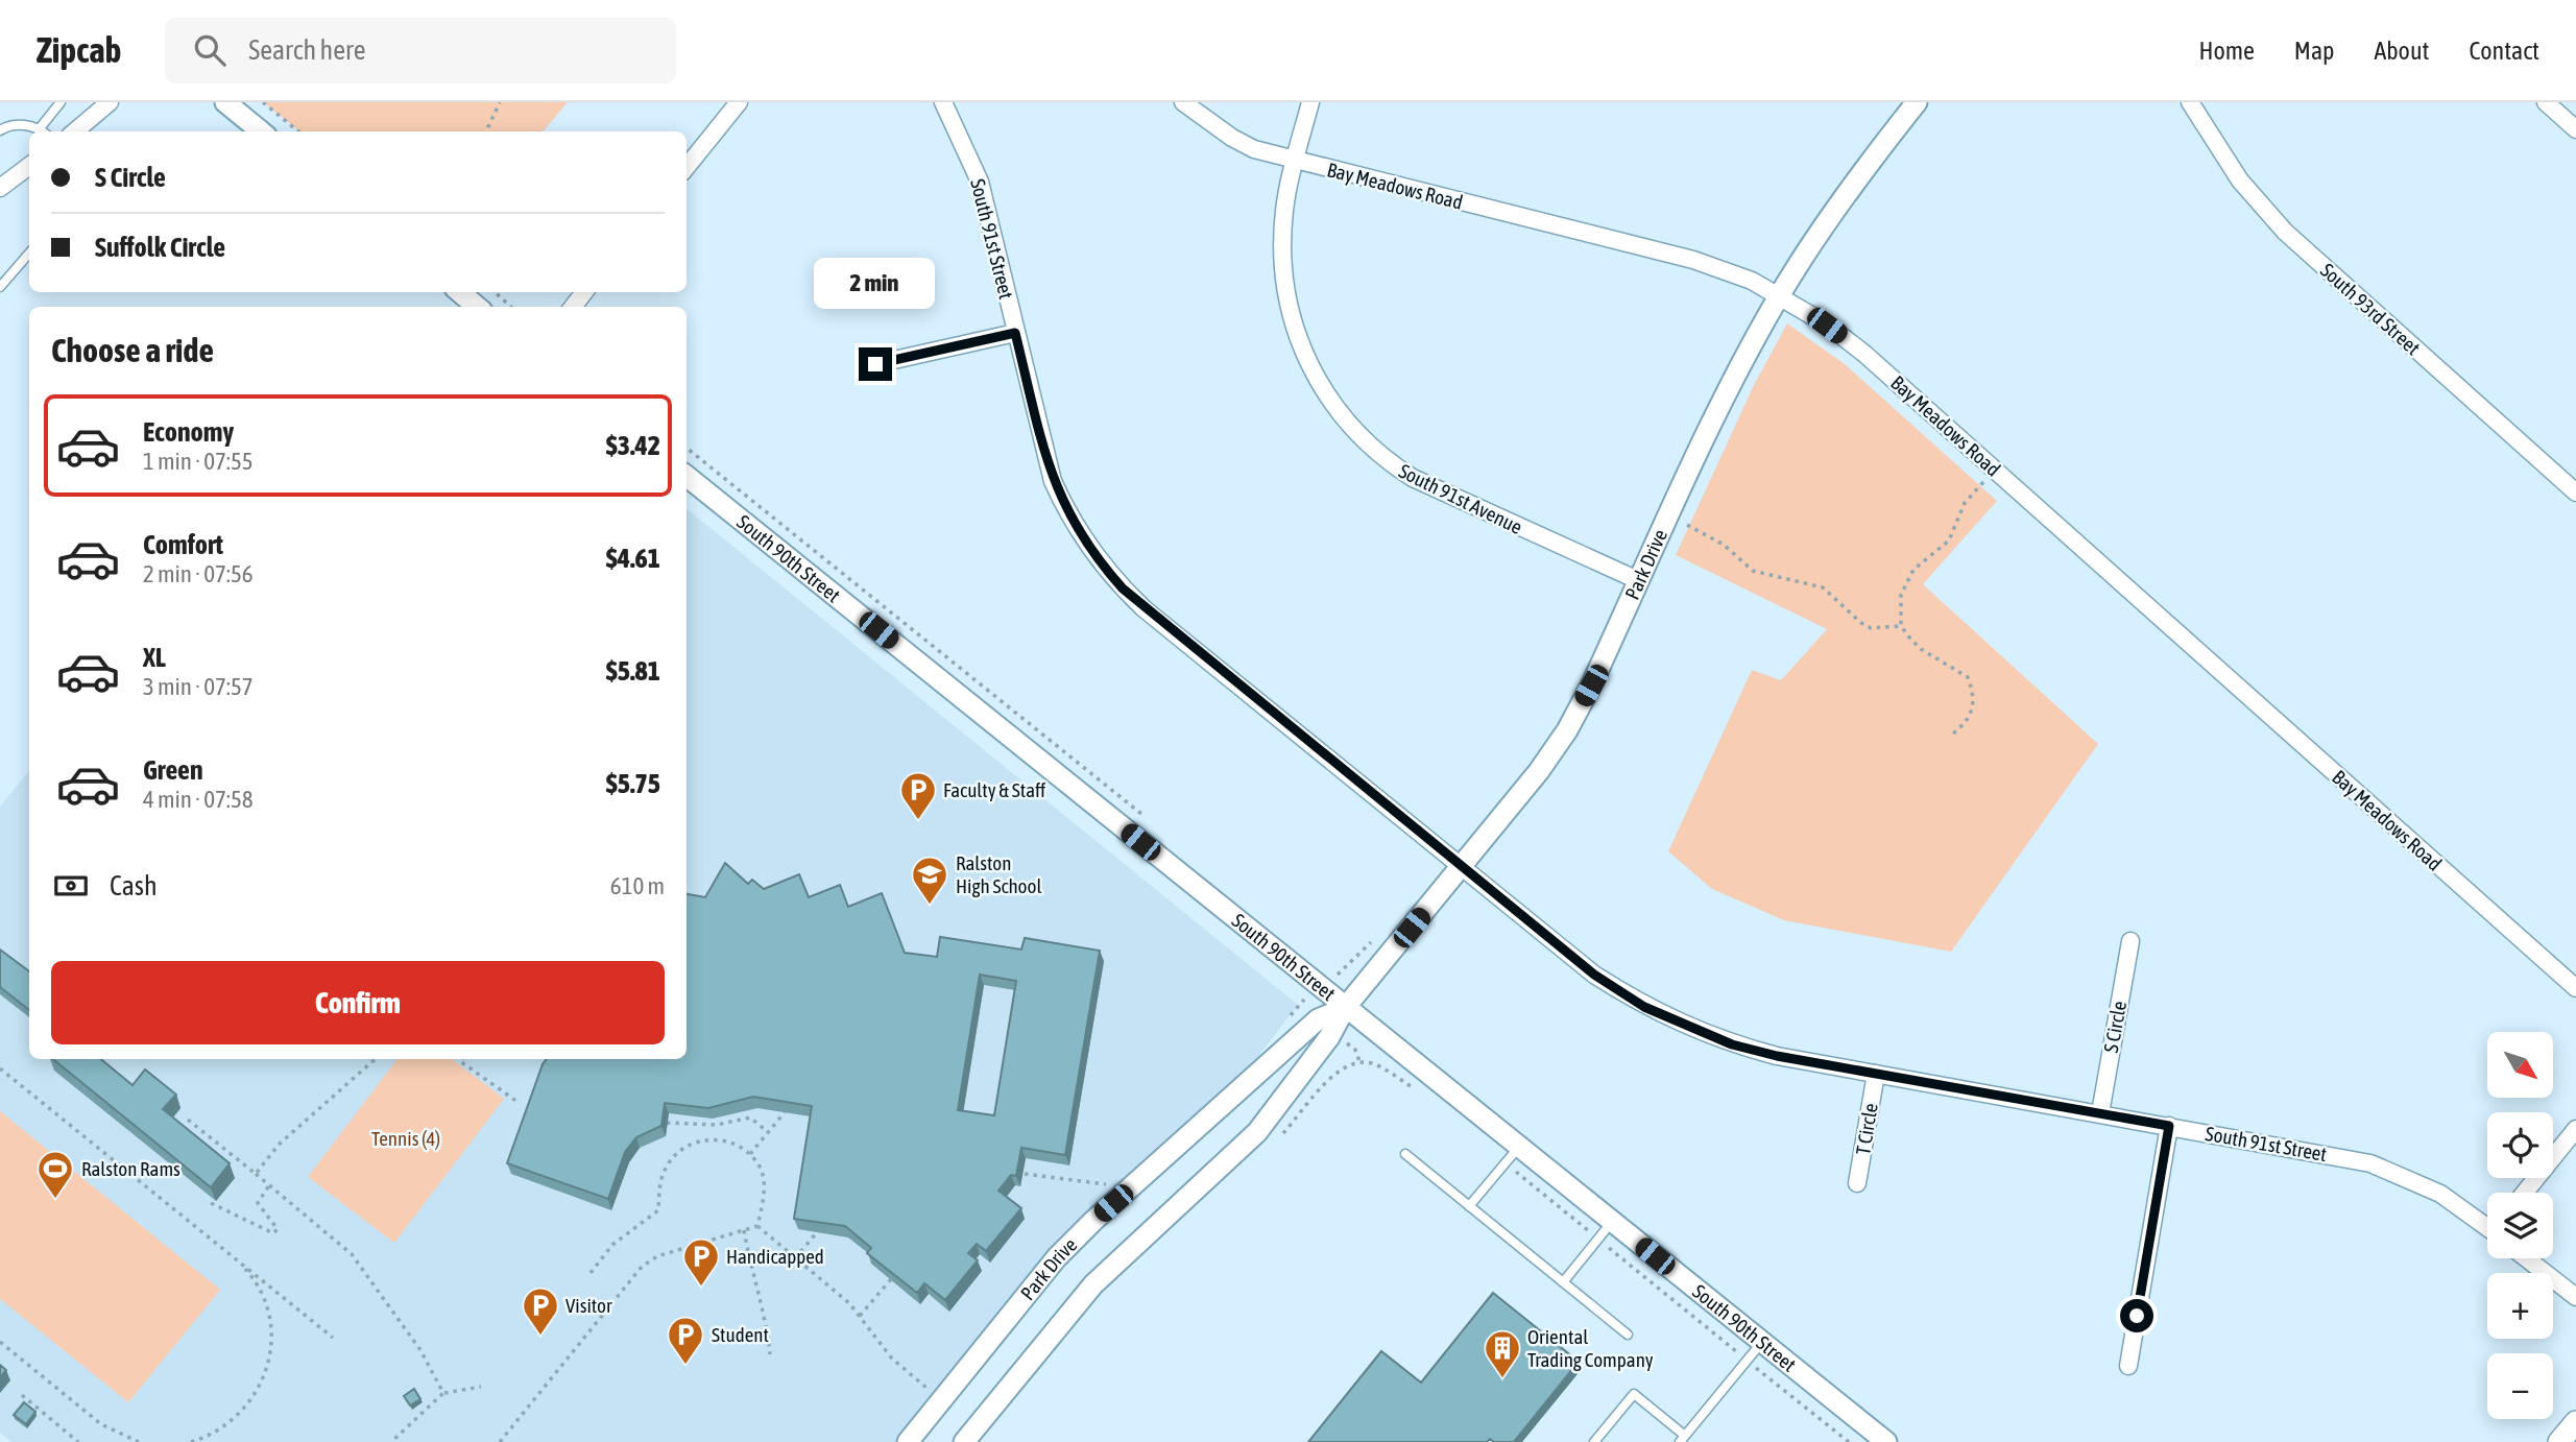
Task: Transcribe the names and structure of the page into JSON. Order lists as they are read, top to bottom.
{
  "streets": {
    "street": [
      "Bay Meadows Road",
      "South 91st Street",
      "South 93rd Street",
      "South 91st Avenue",
      "South 90th Street",
      "Park Drive",
      "S Circle",
      "T Circle"
    ]
  },
  "crossings": [
    ["Bay Meadows Road", "South 91st Avenue"],
    ["Bay Meadows Road", "Park Drive"],
    ["South 91st Street", "Park Drive"],
    ["South 91st Street", "S Circle"],
    ["South 91st Street", "T Circle"],
    ["South 91st Avenue", "Park Drive"],
    ["South 90th Street", "Park Drive"]
  ],
  "parks": ["Tennis (4)"],
  "places": {
    "parking": [
      "Faculty & Staff",
      "Handicapped",
      "Visitor",
      "Student"
    ],
    "school or university": ["Ralston High School"],
    "sports": ["Ralston Rams"],
    "building": ["Oriental Trading Company"]
  },
  "north": "bottom right",
  "page": {
    "header": "Zipcab",
    "search": "Search here",
    "nav": [
      "Home",
      "Map",
      "About",
      "Contact"
    ],
    "banner": ["S Circle", "Suffolk Circle"],
    "bubble": "2 min",
    "heading": "Choose a ride",
    "list": [
      {
        "name": "Economy",
        "note": "1 min · 07:55",
        "value": "$3.42"
      },
      {
        "name": "Comfort",
        "note": "2 min · 07:56",
        "value": "$4.61"
      },
      {
        "name": "XL",
        "note": "3 min · 07:57",
        "value": "$5.81"
      },
      {
        "name": "Green",
        "note": "4 min · 07:58",
        "value": "$5.75"
      }
    ],
    "pay": ["Cash", "610 m"],
    "buttons": "Confirm",
    "map_buttons": ["+", "−"]
  }
}
